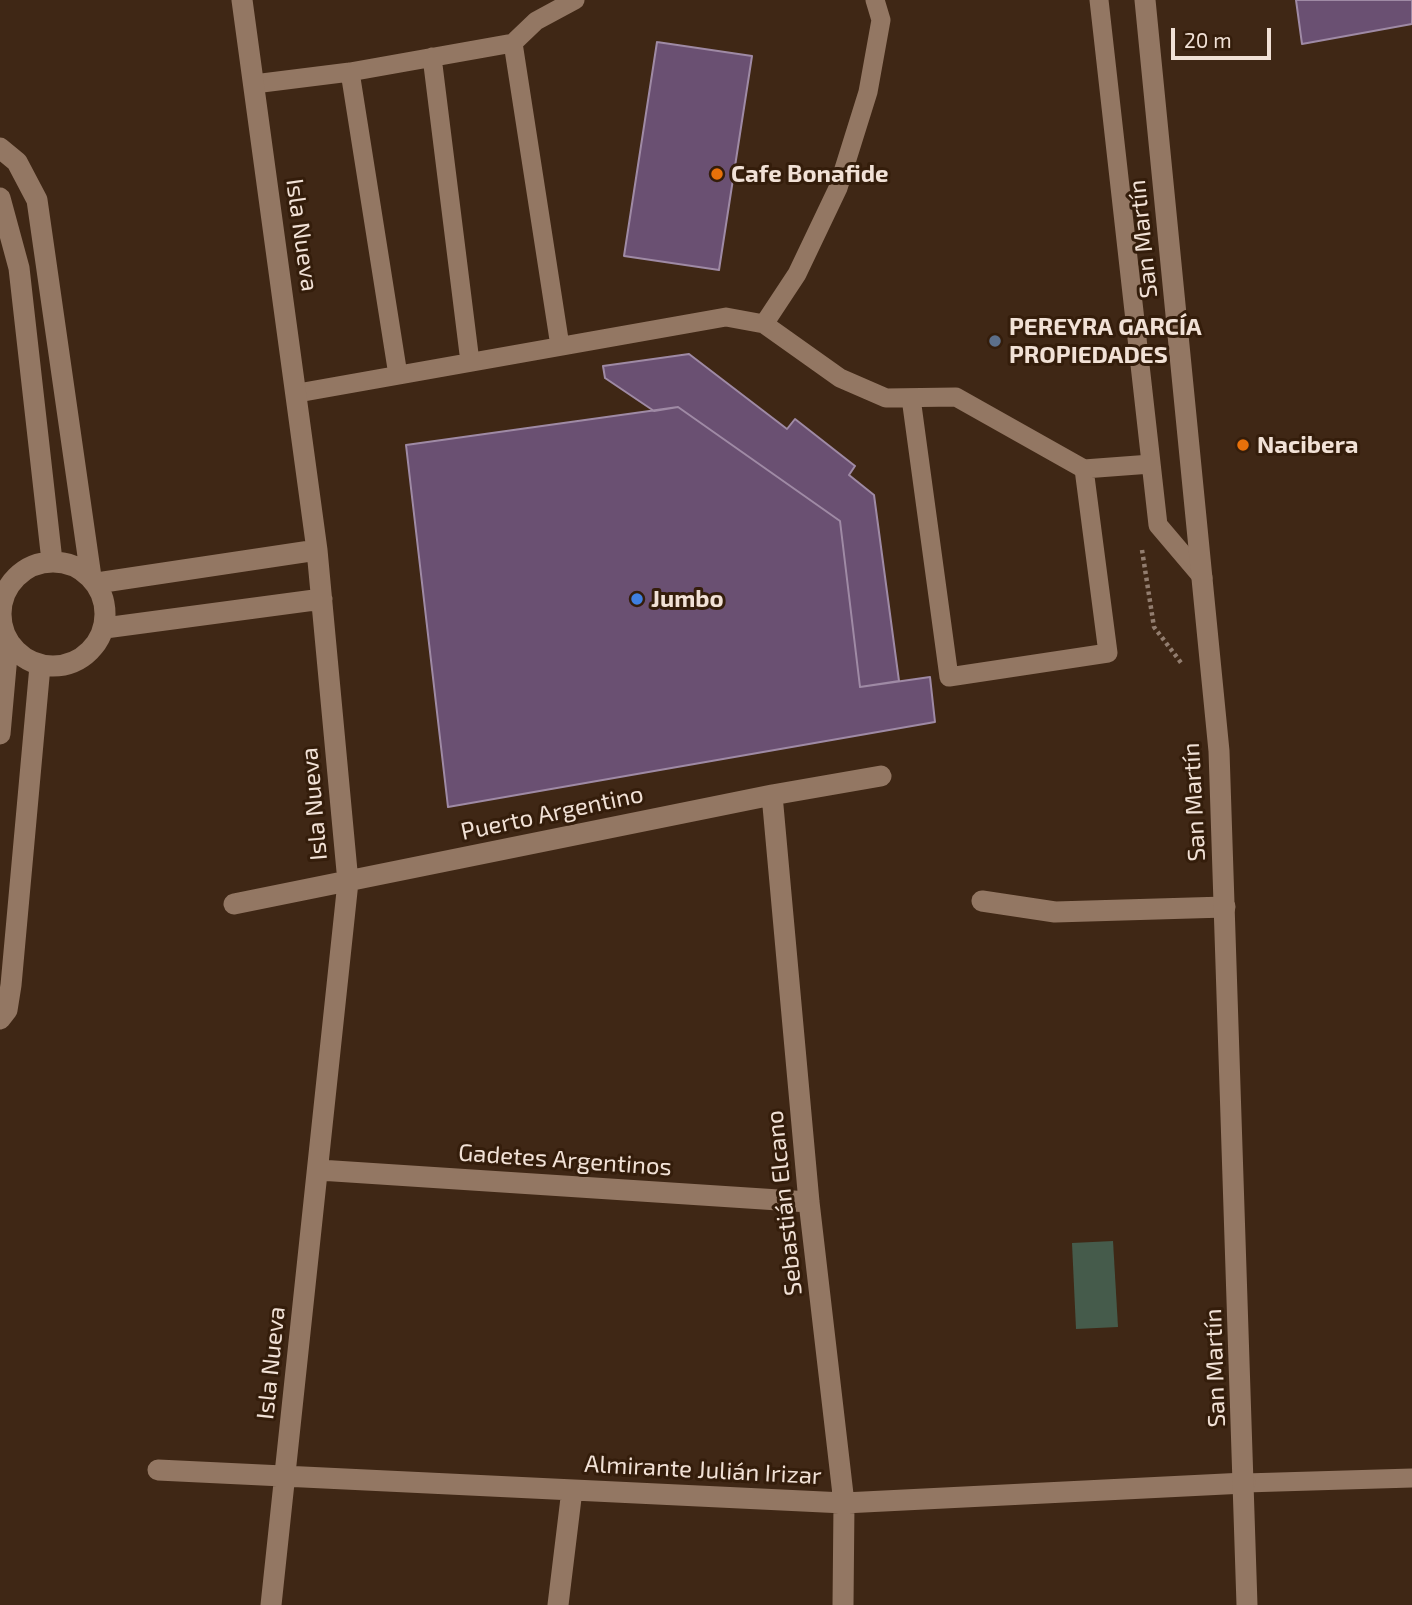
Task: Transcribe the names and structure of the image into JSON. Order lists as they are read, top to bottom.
{
  "streets": {
    "street": [
      "Isla Nueva",
      "San Martín",
      "Puerto Argentino",
      "Gadetes Argentinos",
      "Sebastián Elcano",
      "Almirante Julián Irizar"
    ]
  },
  "crossings": [
    ["Isla Nueva", "Puerto Argentino"],
    ["Isla Nueva", "Gadetes Argentinos"],
    ["Isla Nueva", "Almirante Julián Irizar"],
    ["San Martín", "Almirante Julián Irizar"],
    ["Puerto Argentino", "Sebastián Elcano"],
    ["Gadetes Argentinos", "Sebastián Elcano"],
    ["Sebastián Elcano", "Almirante Julián Irizar"]
  ],
  "places": [
    "Cafe Bonafide",
    "PEREYRA GARCÍA PROPIEDADES",
    "Nacibera",
    "Jumbo"
  ],
  "scale_bar": "20 m"
}
